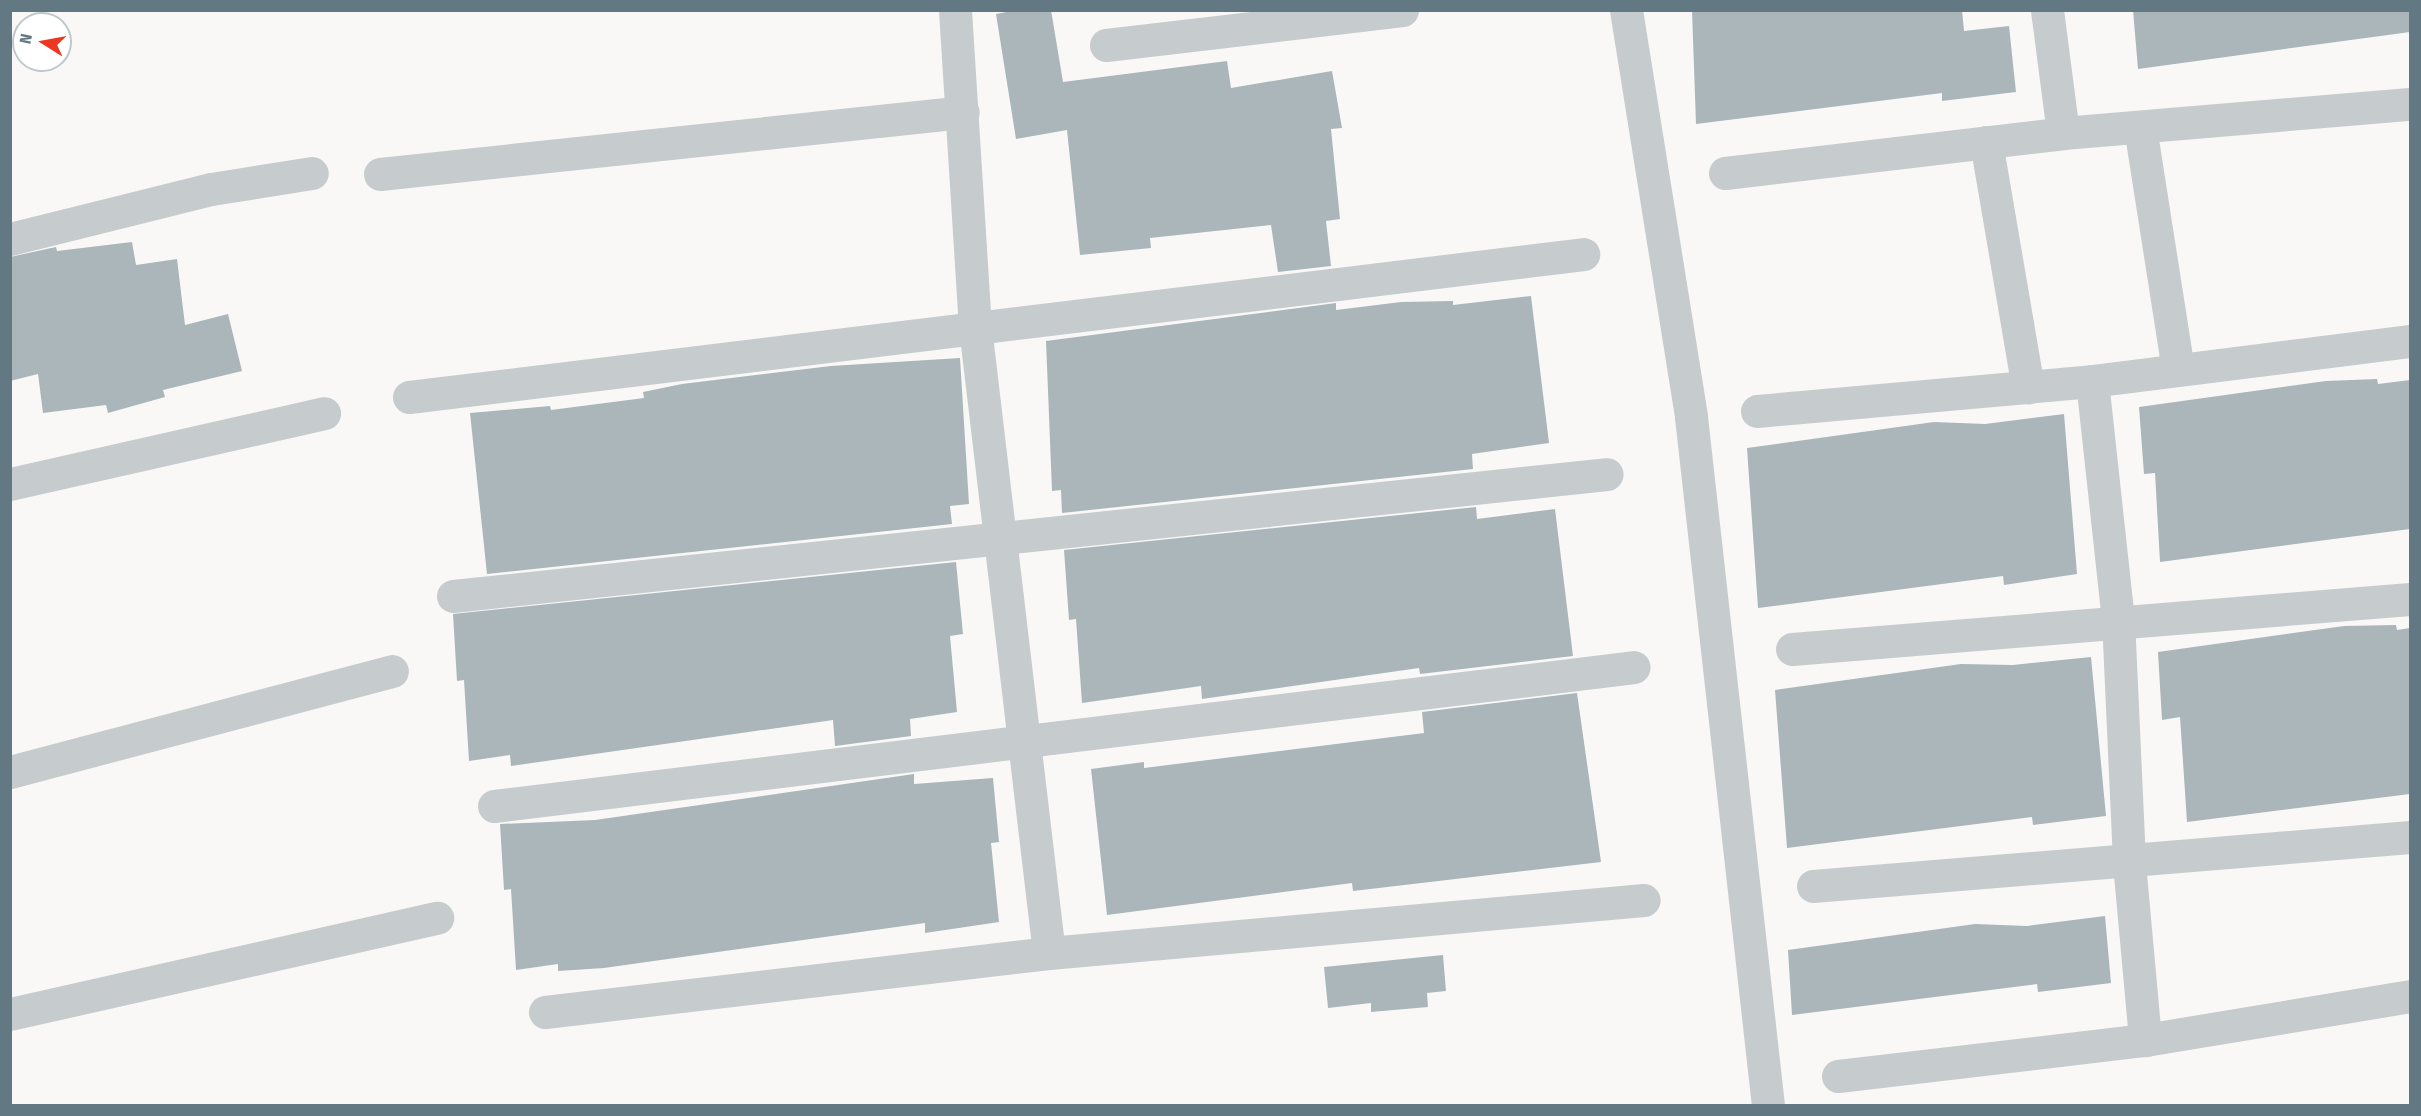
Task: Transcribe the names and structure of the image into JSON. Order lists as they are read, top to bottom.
{
  "north": "left"
}
